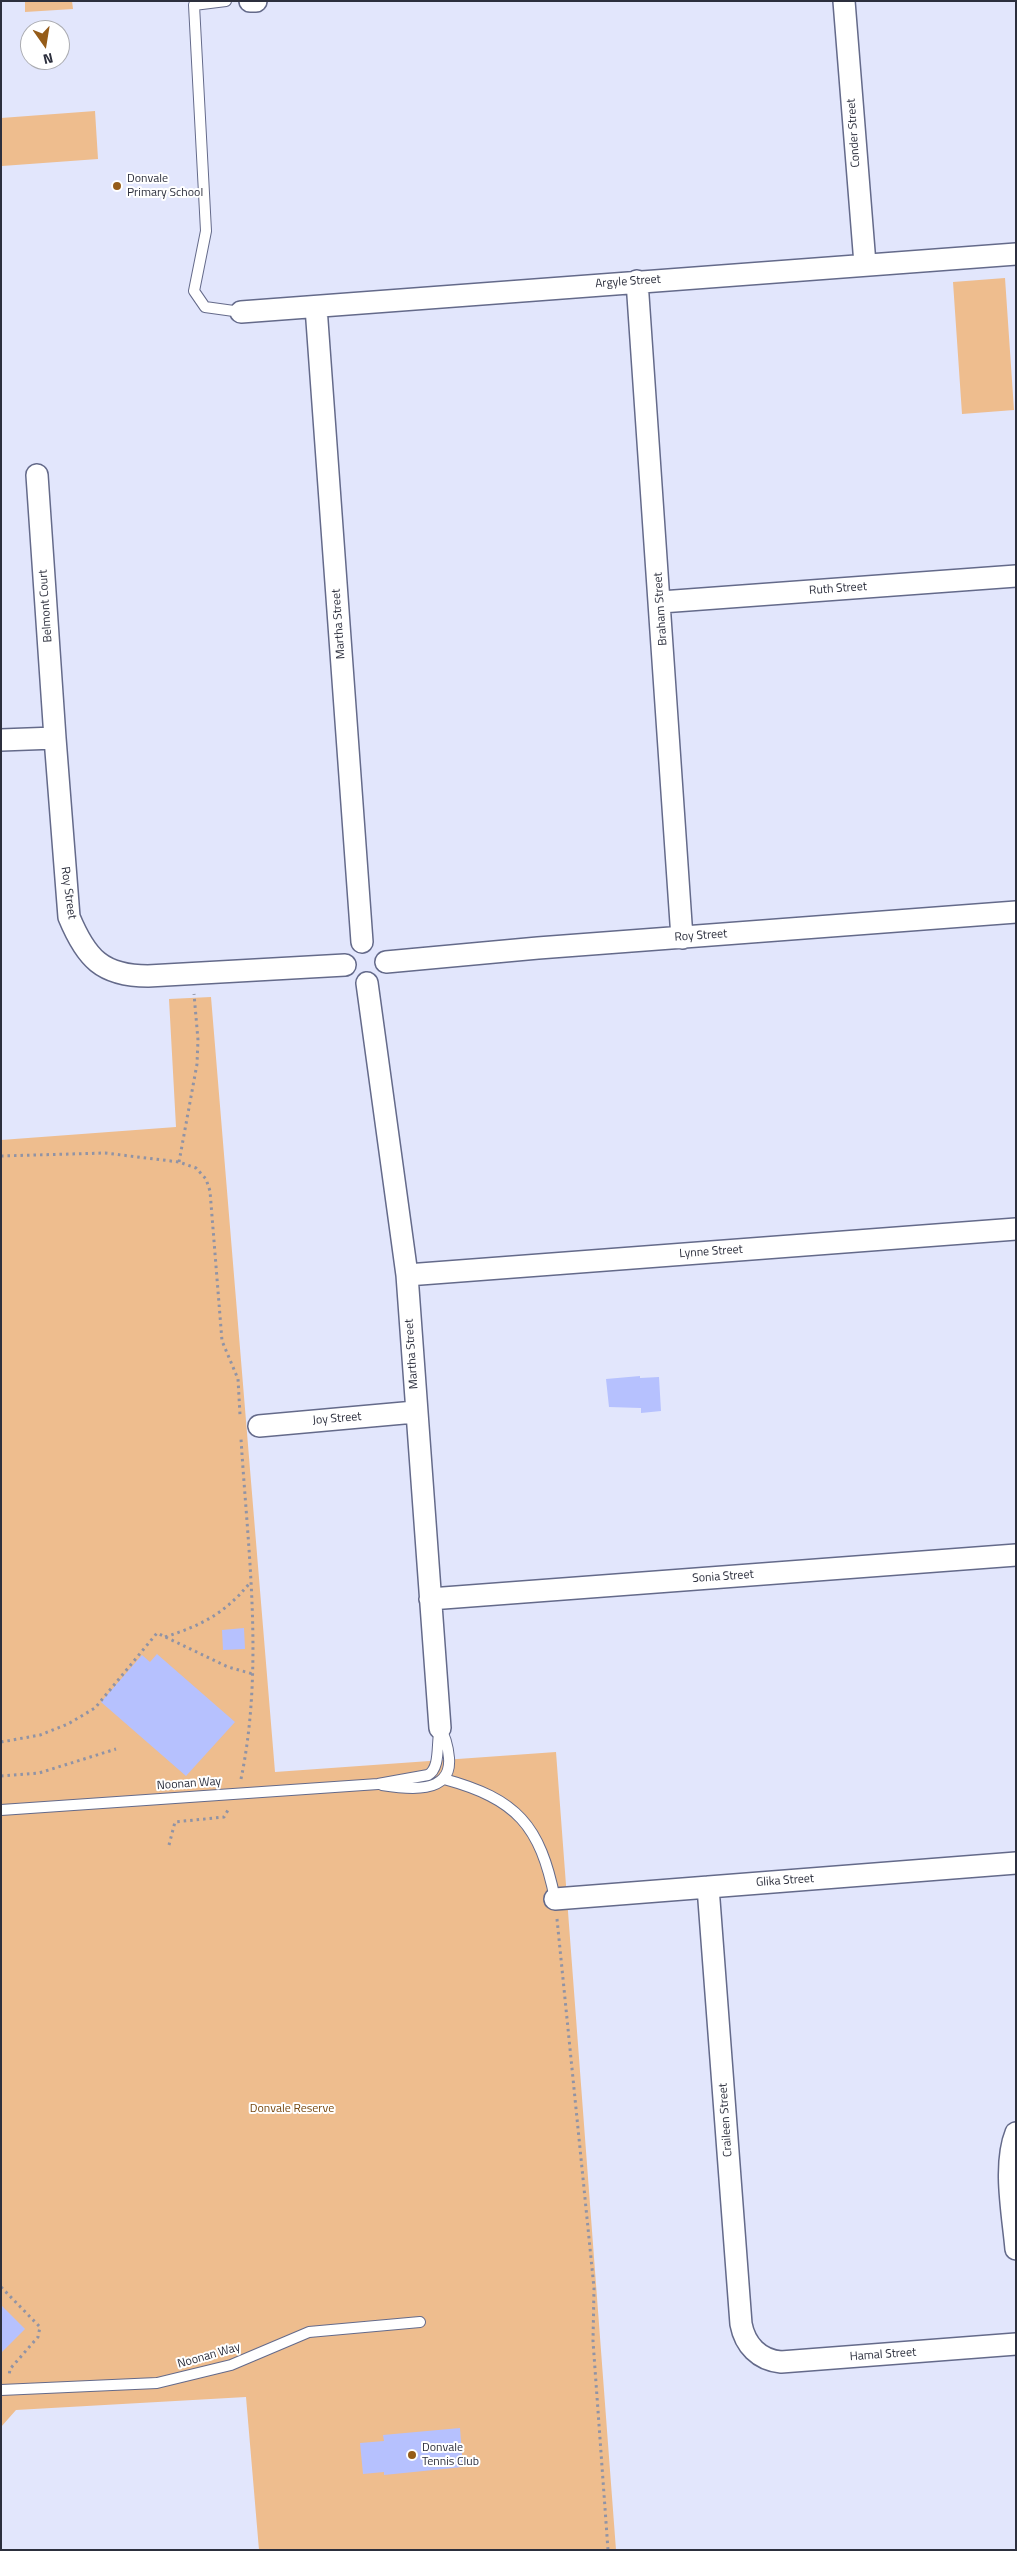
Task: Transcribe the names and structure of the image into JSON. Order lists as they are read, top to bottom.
{
  "streets": {
    "street": [
      "Conder Street",
      "Argyle Street",
      "Ruth Street",
      "Belmont Court",
      "Braham Street",
      "Martha Street",
      "Roy Street",
      "Lynne Street",
      "Joy Street",
      "Sonia Street",
      "Glika Street",
      "Craileen Street",
      "Hamal Street"
    ],
    "lane": ["Noonan Way"]
  },
  "crossings": [
    ["Conder Street", "Argyle Street"],
    ["Argyle Street", "Braham Street"],
    ["Argyle Street", "Martha Street"],
    ["Ruth Street", "Braham Street"],
    ["Belmont Court", "Roy Street"],
    ["Braham Street", "Roy Street"],
    ["Martha Street", "Roy Street"],
    ["Martha Street", "Lynne Street"],
    ["Martha Street", "Joy Street"],
    ["Martha Street", "Sonia Street"],
    ["Martha Street", "Noonan Way"],
    ["Glika Street", "Craileen Street"],
    ["Craileen Street", "Hamal Street"]
  ],
  "parks": ["Donvale Reserve"],
  "places": ["Donvale Primary School", "Donvale Tennis Club"],
  "north": "bottom"
}
